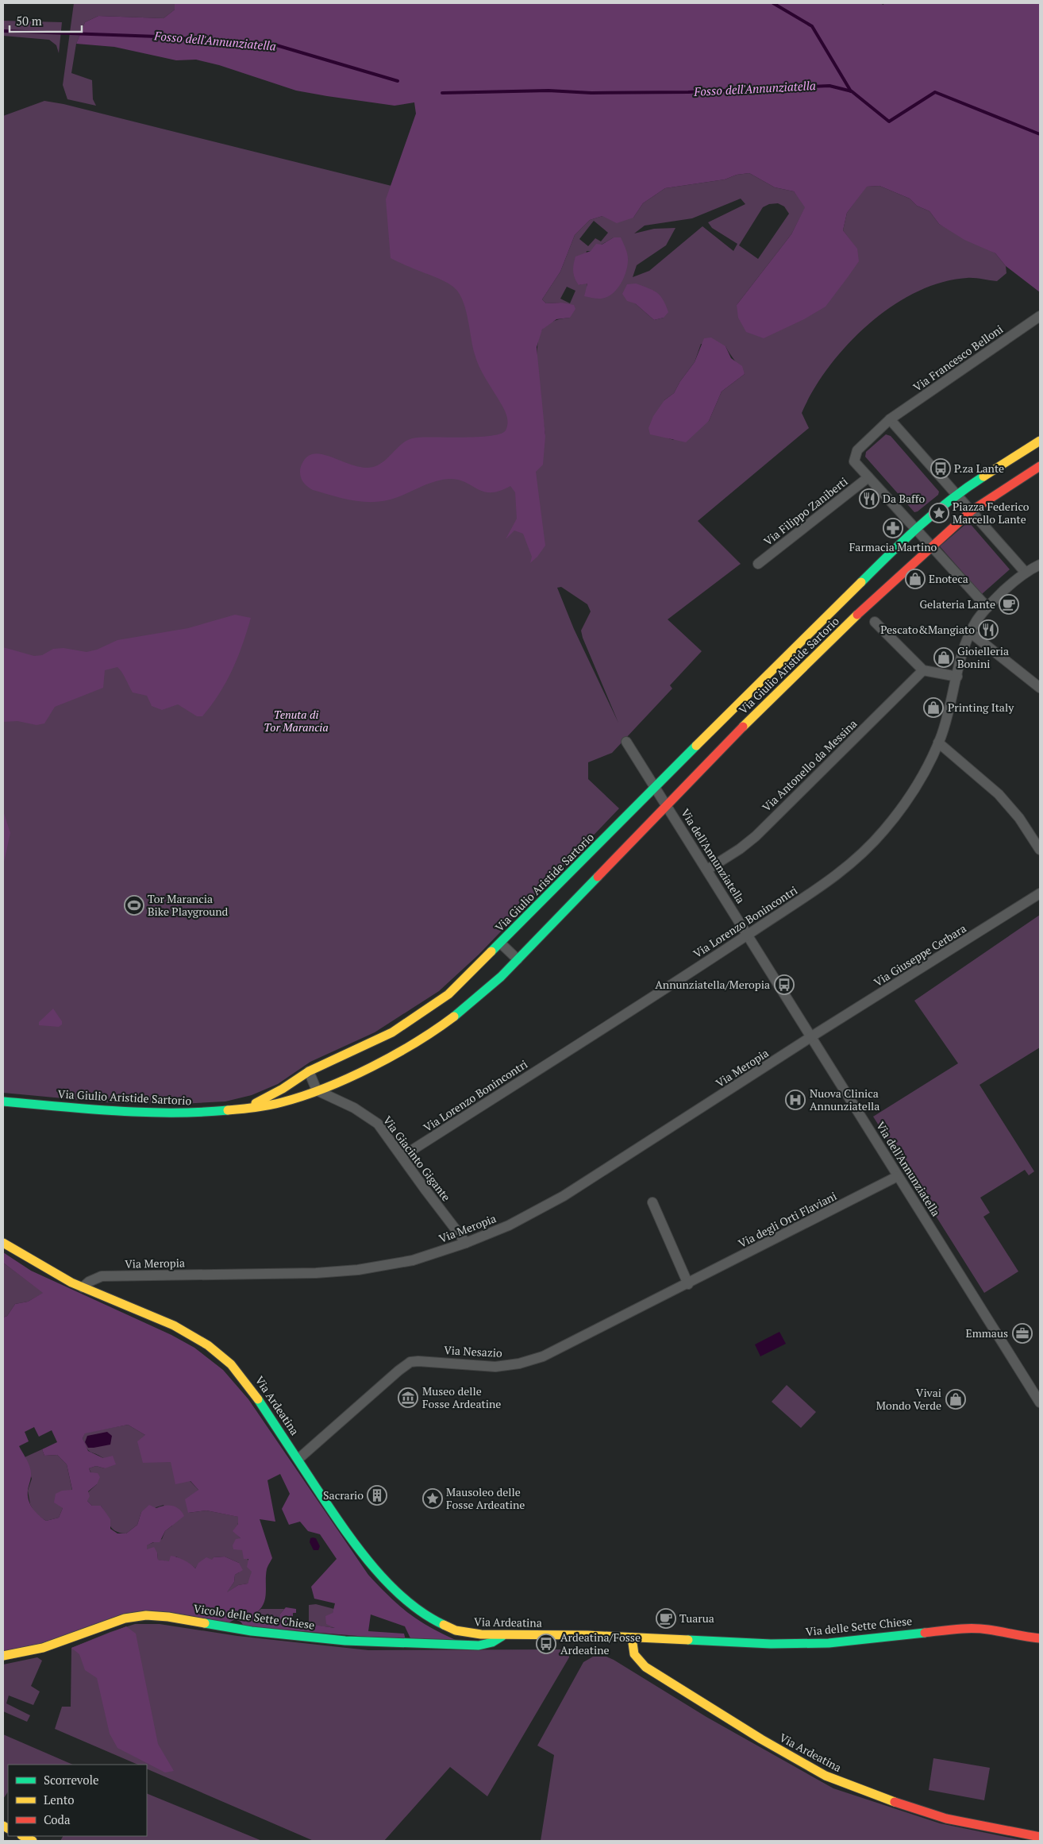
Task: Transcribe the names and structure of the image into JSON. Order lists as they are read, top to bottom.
{
  "streets": {
    "street": [
      "Via Francesco Belloni",
      "Via Filippo Zaniberti",
      "Via Giulio Aristide Sartorio",
      "Via Antonello da Messina",
      "Via dell'Annunziatella",
      "Via Lorenzo Bonincontri",
      "Via Giuseppe Cerbara",
      "Via Meropia",
      "Via Giacinto Gigante",
      "Via degli Orti Flaviani",
      "Via Nesazio",
      "Via Ardeatina",
      "Vicolo delle Sette Chiese",
      "Via delle Sette Chiese"
    ]
  },
  "crossings": [
    ["Via Giulio Aristide Sartorio", "Via dell'Annunziatella"],
    ["Via Giulio Aristide Sartorio", "Via Giacinto Gigante"],
    ["Via Antonello da Messina", "Via dell'Annunziatella"],
    ["Via dell'Annunziatella", "Via Lorenzo Bonincontri"],
    ["Via dell'Annunziatella", "Via Giuseppe Cerbara"],
    ["Via dell'Annunziatella", "Via Meropia"],
    ["Via dell'Annunziatella", "Via degli Orti Flaviani"],
    ["Via Lorenzo Bonincontri", "Via Giacinto Gigante"],
    ["Via Giuseppe Cerbara", "Via Meropia"],
    ["Via Meropia", "Via Giacinto Gigante"],
    ["Via Meropia", "Via Ardeatina"],
    ["Via degli Orti Flaviani", "Via Nesazio"],
    ["Via Nesazio", "Via Ardeatina"],
    ["Via Ardeatina", "Vicolo delle Sette Chiese"],
    ["Via Ardeatina", "Via delle Sette Chiese"]
  ],
  "water": ["Fosso dell'Annunziatella"],
  "parks": ["Tenuta di Tor Marancia"],
  "places": {
    "bus stop": ["P.za Lante", "Annunziatella/Meropia", "Ardeatina/Fosse Ardeatine"],
    "restaurant": ["Da Baffo", "Pescato&Mangiato"],
    "place": ["Piazza Federico Marcello Lante", "Mausoleo delle Fosse Ardeatine"],
    "pharmacy": ["Farmacia Martino"],
    "shop": [
      "Enoteca",
      "Gioielleria Bonini",
      "Printing Italy",
      "Vivai Mondo Verde"
    ],
    "cafe": ["Gelateria Lante", "Tuarua"],
    "sports": ["Tor Marancia Bike Playground"],
    "hospital": ["Nuova Clinica Annunziatella"],
    "office": ["Emmaus"],
    "museum": ["Museo delle Fosse Ardeatine"],
    "building": ["Sacrario"]
  },
  "legend": ["Scorrevole", "Lento", "Coda"],
  "scale_bar": "50 m"
}
